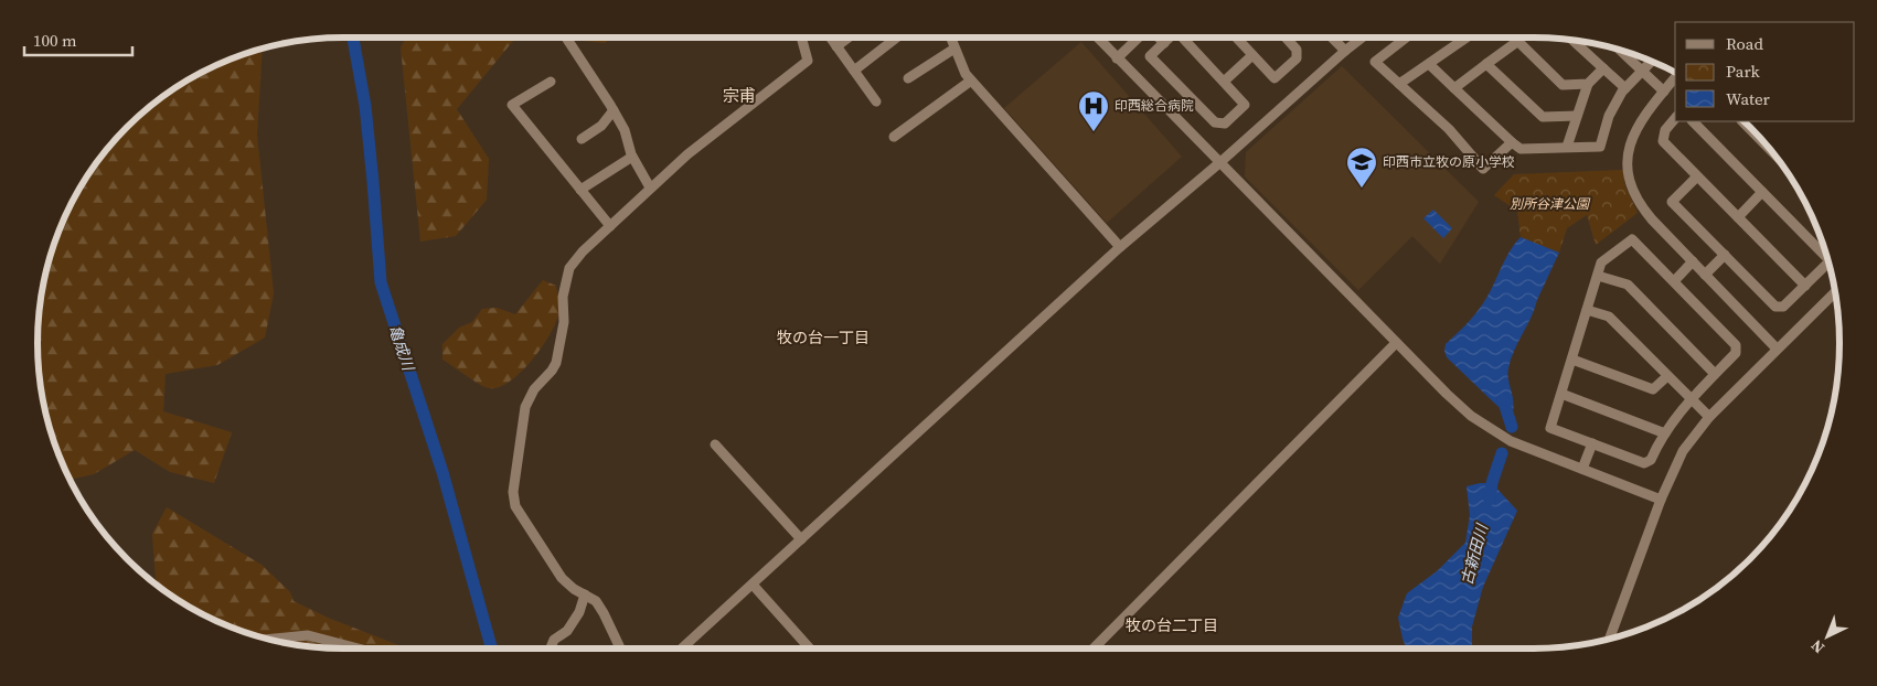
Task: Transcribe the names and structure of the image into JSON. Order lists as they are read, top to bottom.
{
  "districts": ["宗甫", "牧の台一丁目", "牧の台二丁目"],
  "water": ["亀成川", "古新田川"],
  "parks": ["別所谷津公園"],
  "places": {
    "hospital": ["印西総合病院"],
    "school or university": ["印西市立牧の原小学校"]
  },
  "legend": ["Road", "Park", "Water"],
  "scale_bar": "100 m",
  "north": "bottom left"
}
